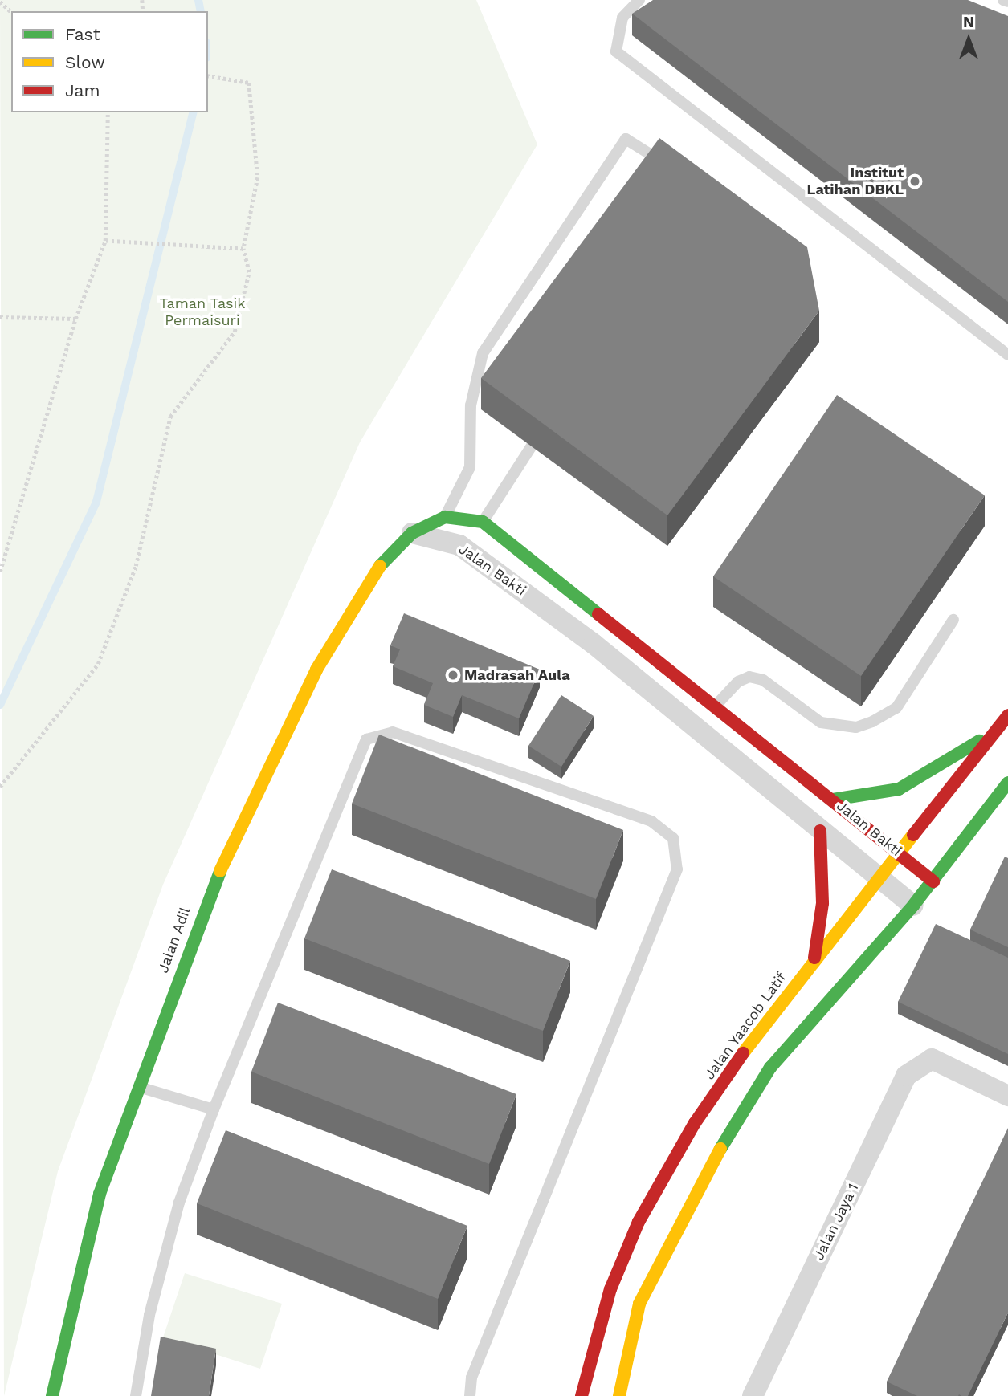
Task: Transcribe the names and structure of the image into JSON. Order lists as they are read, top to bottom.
{
  "streets": {
    "street": [
      "Jalan Bakti",
      "Jalan Adil",
      "Jalan Yaacob Latif",
      "Jalan Jaya 1"
    ]
  },
  "crossings": [
    ["Jalan Bakti", "Jalan Adil"],
    ["Jalan Bakti", "Jalan Yaacob Latif"]
  ],
  "parks": ["Taman Tasik Permaisuri"],
  "places": ["Institut Latihan DBKL", "Madrasah Aula"],
  "legend": ["Fast", "Slow", "Jam"],
  "north": "top"
}
